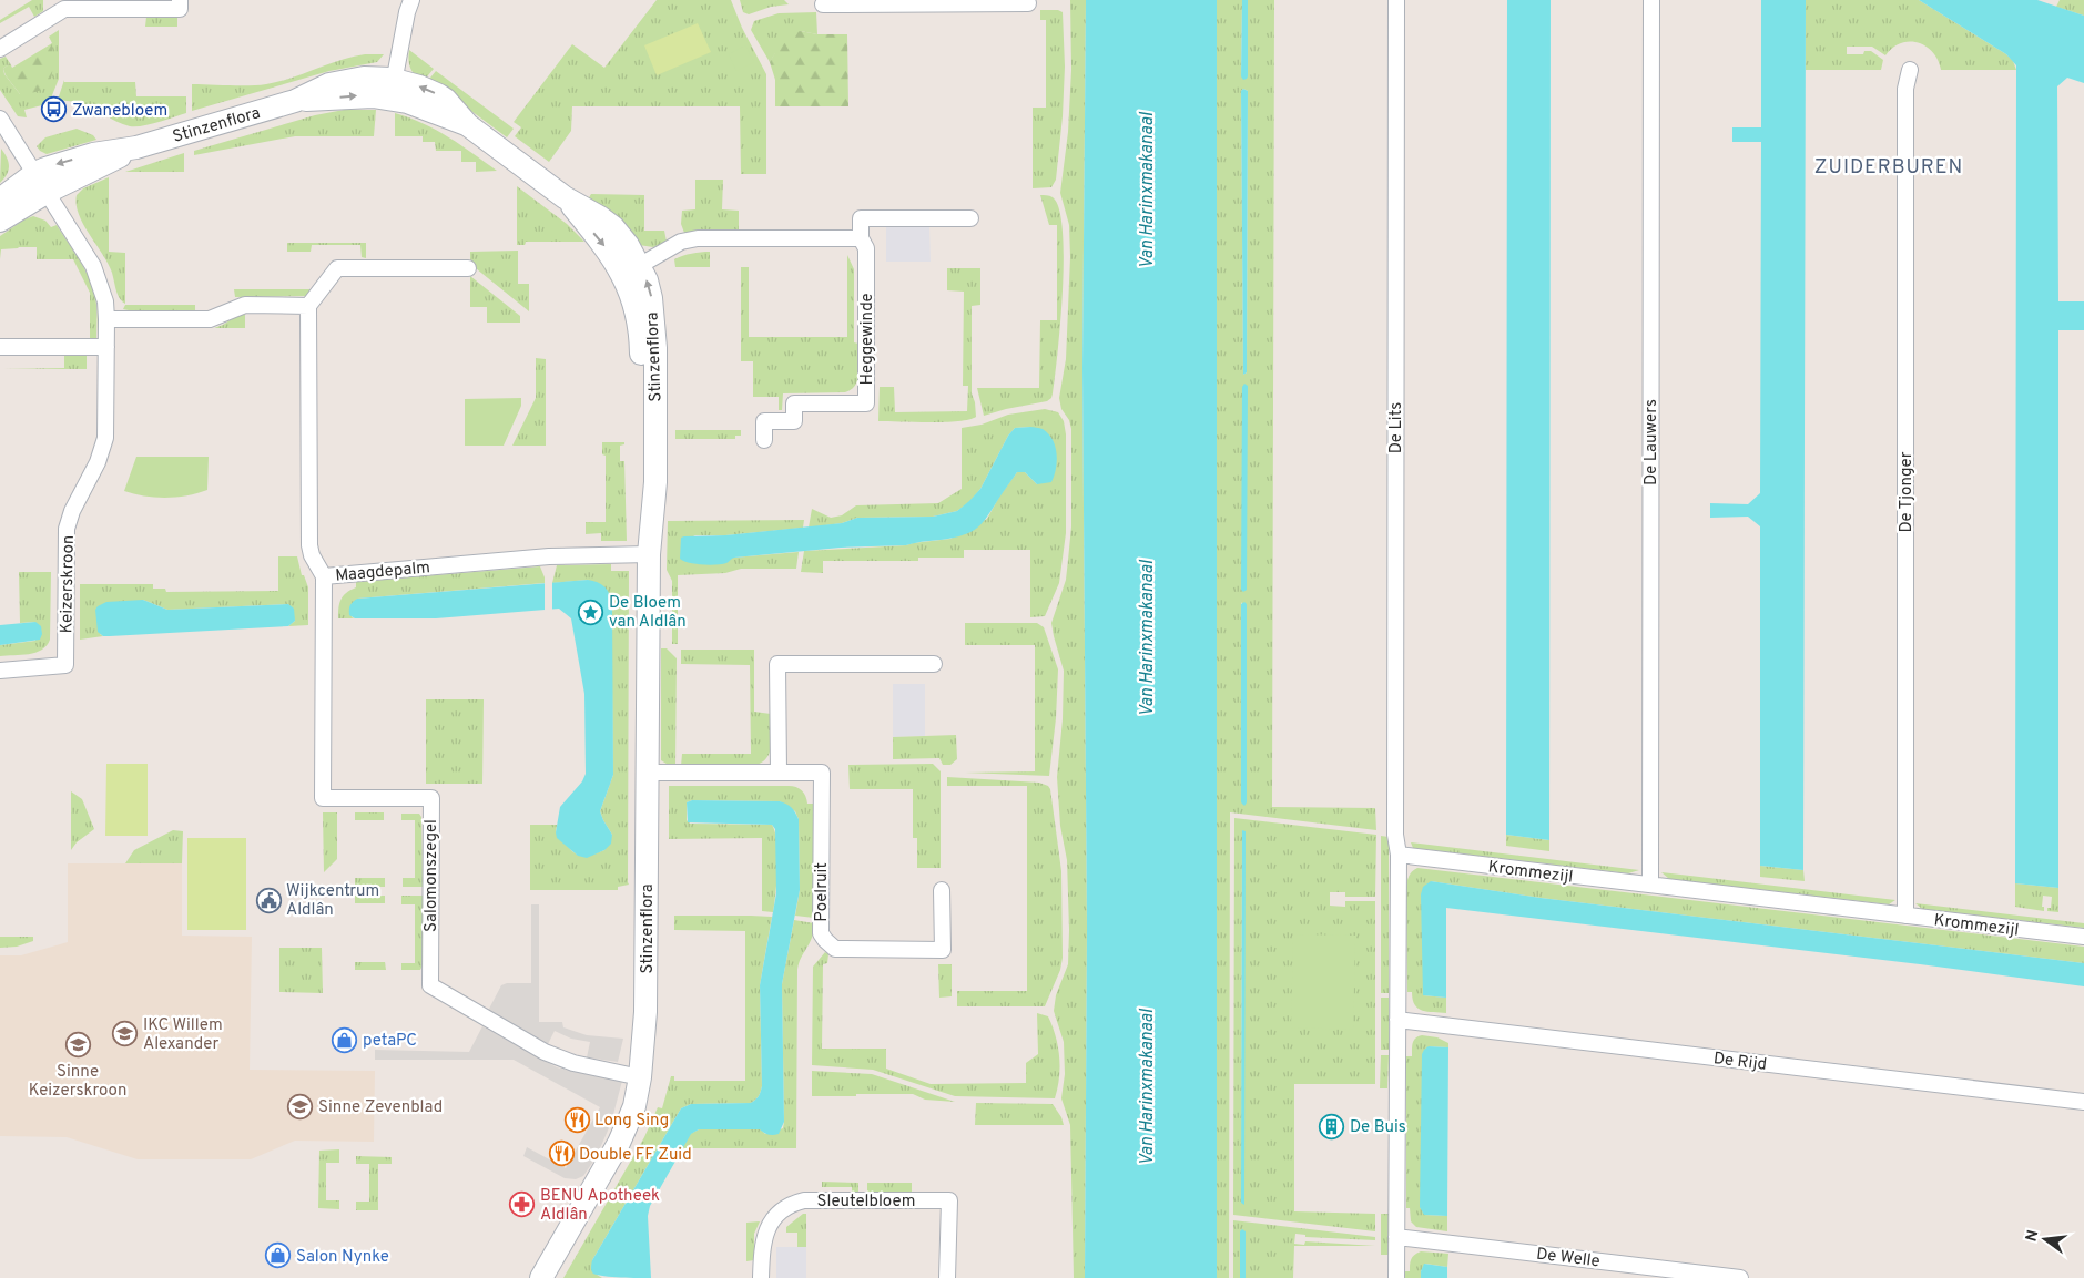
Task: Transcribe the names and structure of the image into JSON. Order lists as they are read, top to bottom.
{
  "streets": {
    "street": [
      "Stinzenflora",
      "Heggewinde",
      "De Lits",
      "De Lauwers",
      "De Tjonger",
      "Maagdepalm",
      "Keizerskroon",
      "Krommezijl",
      "Salomonszegel",
      "Poelruit",
      "De Rijd",
      "Sleutelbloem",
      "De Welle"
    ]
  },
  "crossings": [
    ["Stinzenflora", "Maagdepalm"],
    ["Stinzenflora", "Keizerskroon"],
    ["Stinzenflora", "Salomonszegel"],
    ["Stinzenflora", "Poelruit"],
    ["De Lits", "Krommezijl"],
    ["De Lauwers", "Krommezijl"],
    ["De Tjonger", "Krommezijl"],
    ["Maagdepalm", "Salomonszegel"]
  ],
  "districts": ["ZUIDERBUREN"],
  "water": ["Van Harinxmakanaal"],
  "places": {
    "bus stop": ["Zwanebloem"],
    "place": ["De Bloem van Aldlân"],
    "public building": ["Wijkcentrum Aldlân"],
    "school or university": ["IKC Willem Alexander", "Sinne Keizerskroon", "Sinne Zevenblad"],
    "shop": ["petaPC", "Salon Nynke"],
    "restaurant": ["Long Sing", "Double FF Zuid"],
    "building": ["De Buis"],
    "pharmacy": ["BENU Apotheek Aldlân"]
  },
  "north": "left"
}
